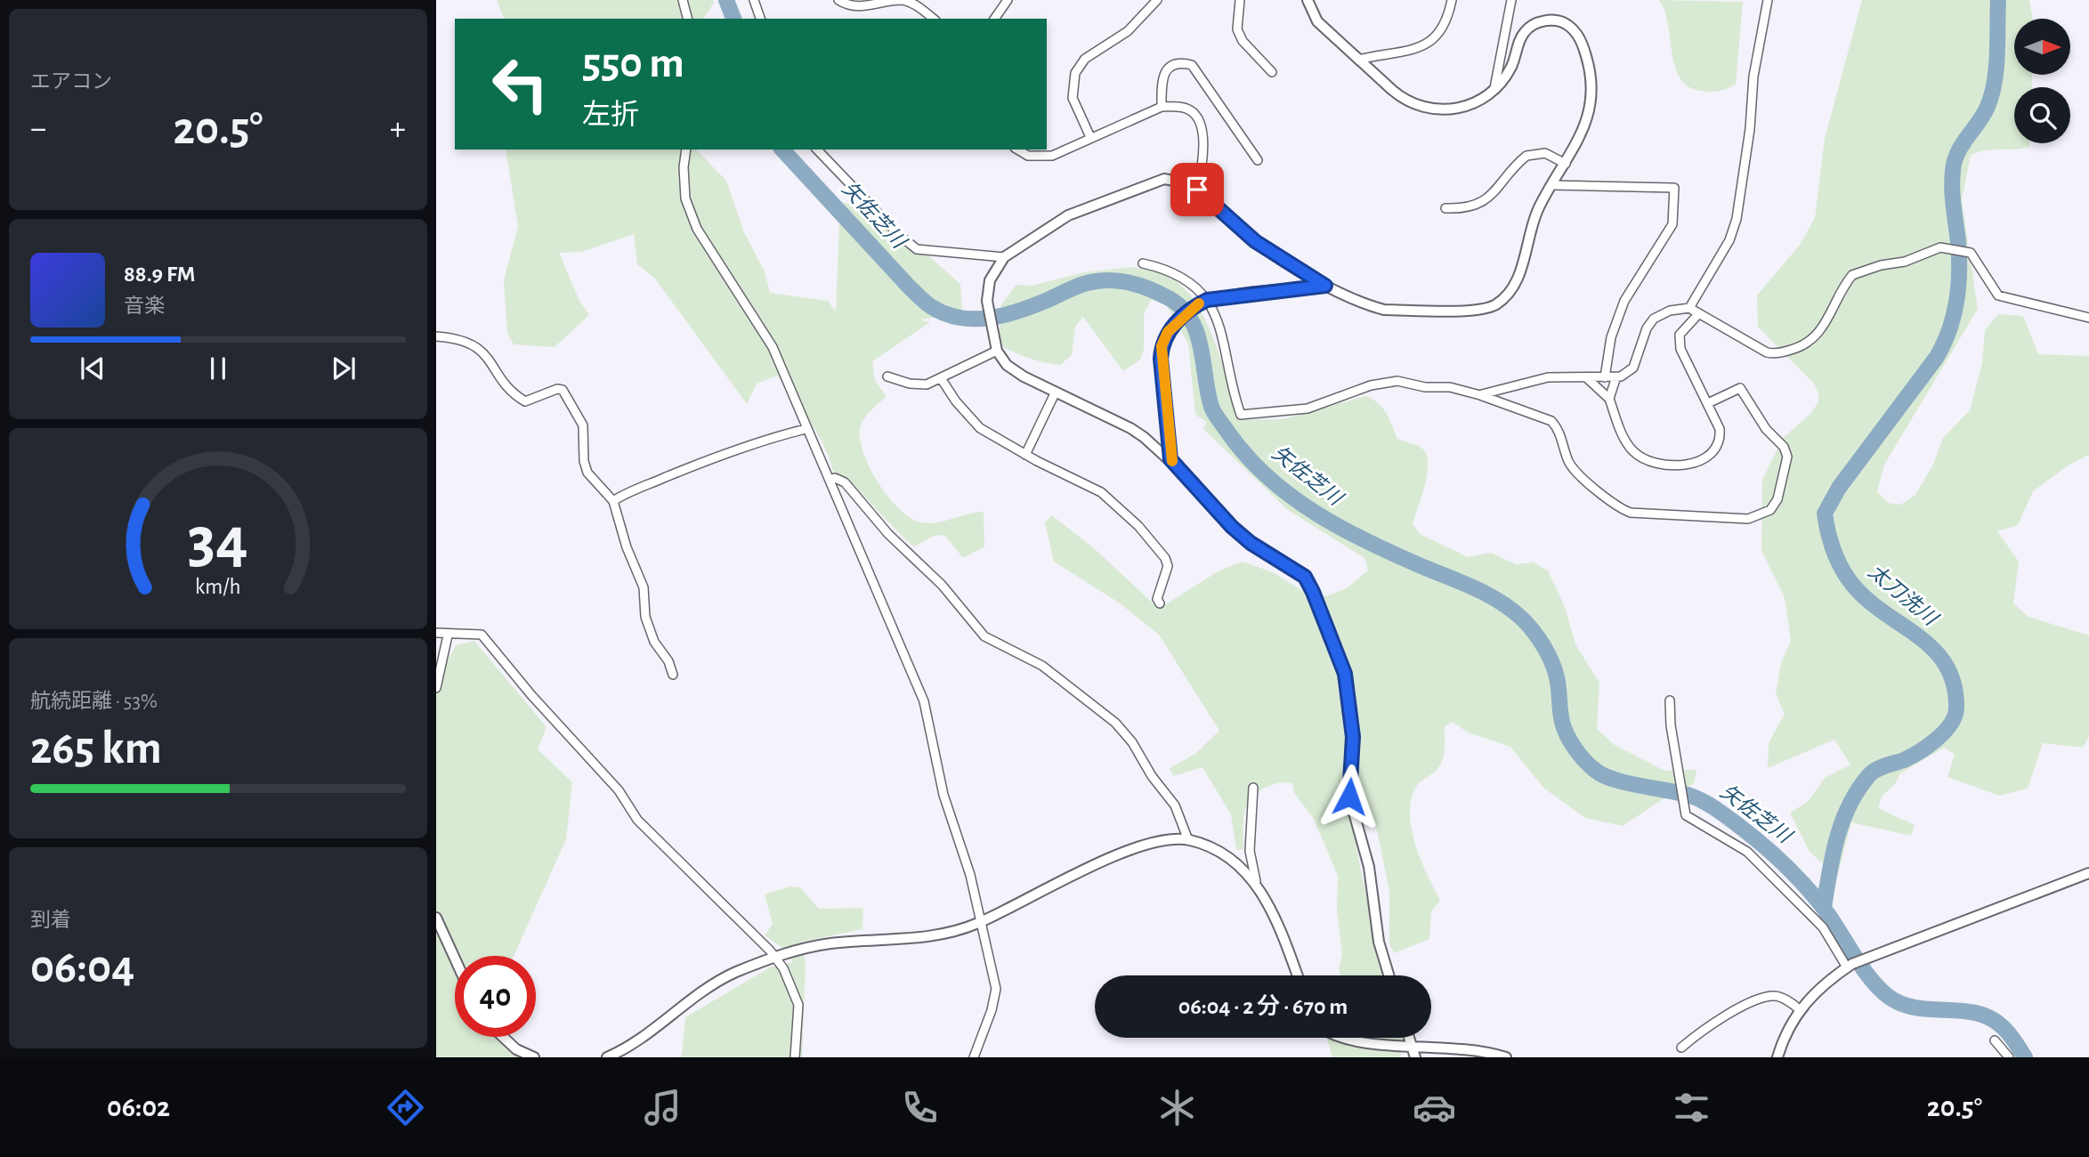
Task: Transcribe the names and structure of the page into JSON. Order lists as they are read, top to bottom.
{
  "water": ["矢佐芝川", "太刀洗川"],
  "north": "right",
  "page": {
    "tile": [
      "エアコン",
      ["航続距離 · 53%", "265 km"],
      ["到着", "06:04"]
    ],
    "turn": ["550 m", "左折"],
    "heat": ["−", "20.5°", "+"],
    "song": ["88.9 FM", "音楽"],
    "limit": "40",
    "trip": "06:04 · 2 分 · 670 m",
    "tabs": ["06:02", "20.5°"],
    "gauge": ["34", "km/h"]
  }
}
